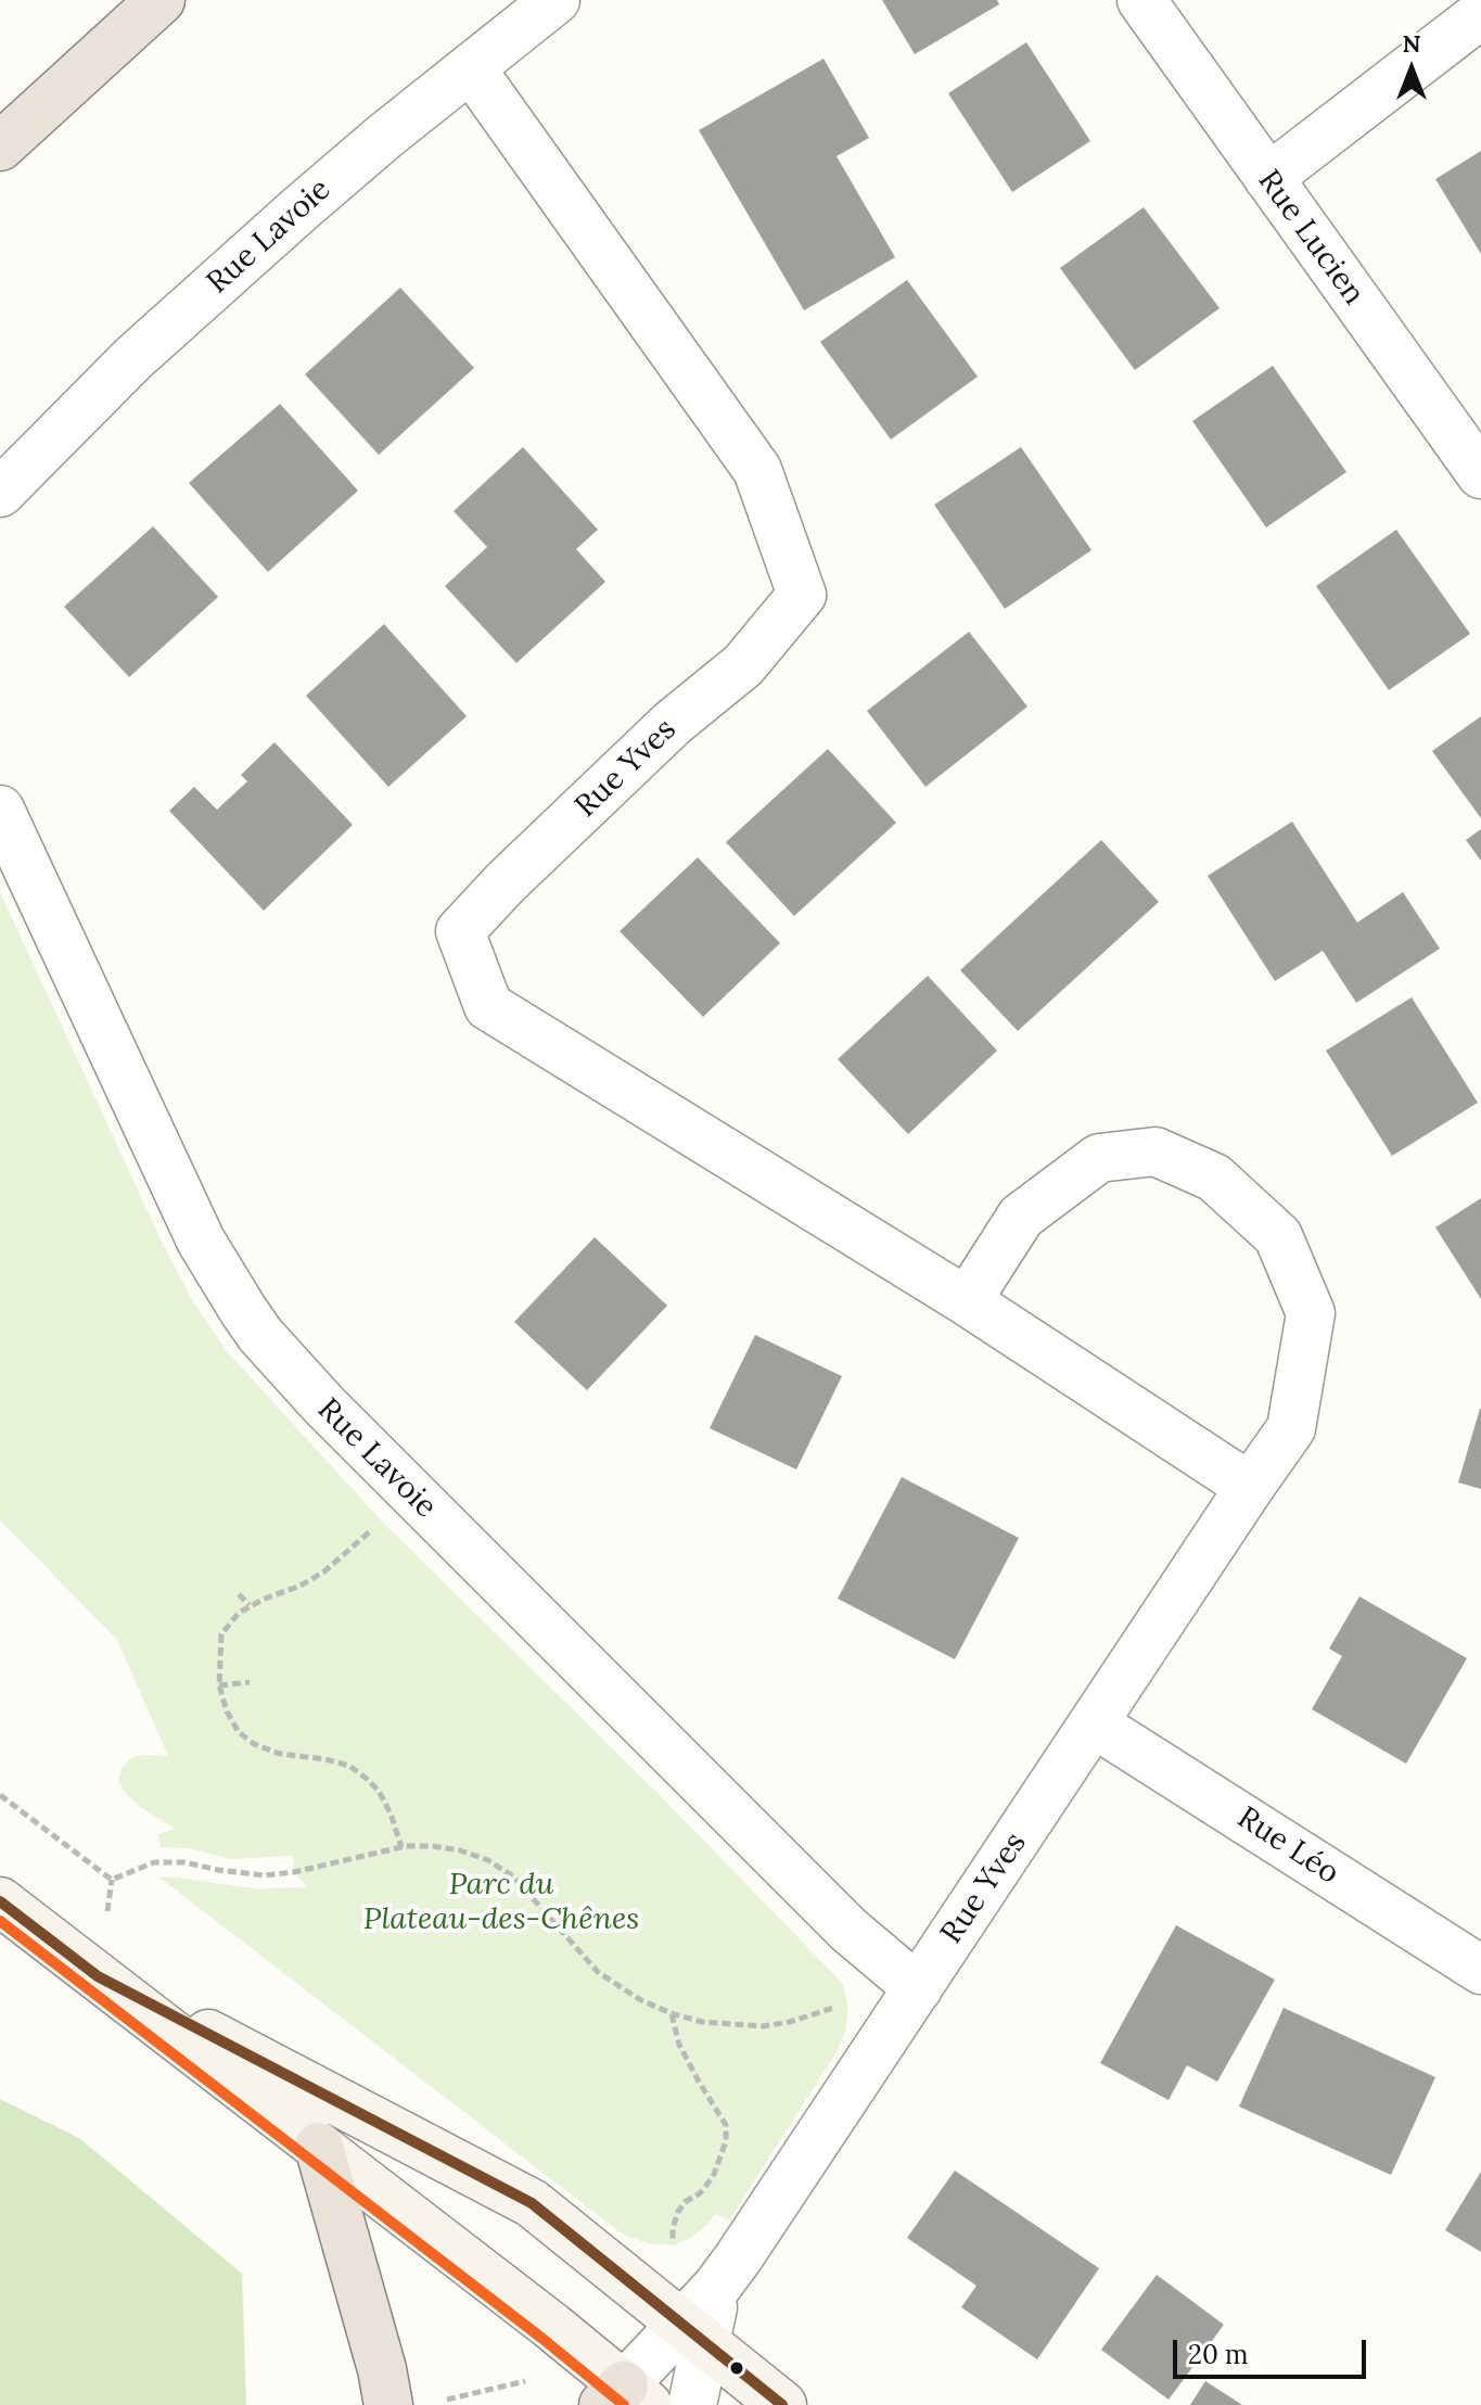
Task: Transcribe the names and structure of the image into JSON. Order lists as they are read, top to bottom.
{
  "streets": {
    "street": [
      "Rue Lavoie",
      "Rue Lucien",
      "Rue Yves",
      "Rue Léo"
    ]
  },
  "crossings": [
    ["Rue Lavoie", "Rue Yves"],
    ["Rue Yves", "Rue Léo"]
  ],
  "parks": ["Parc du Plateau-des-Chênes"],
  "scale_bar": "20 m",
  "north": "top"
}
